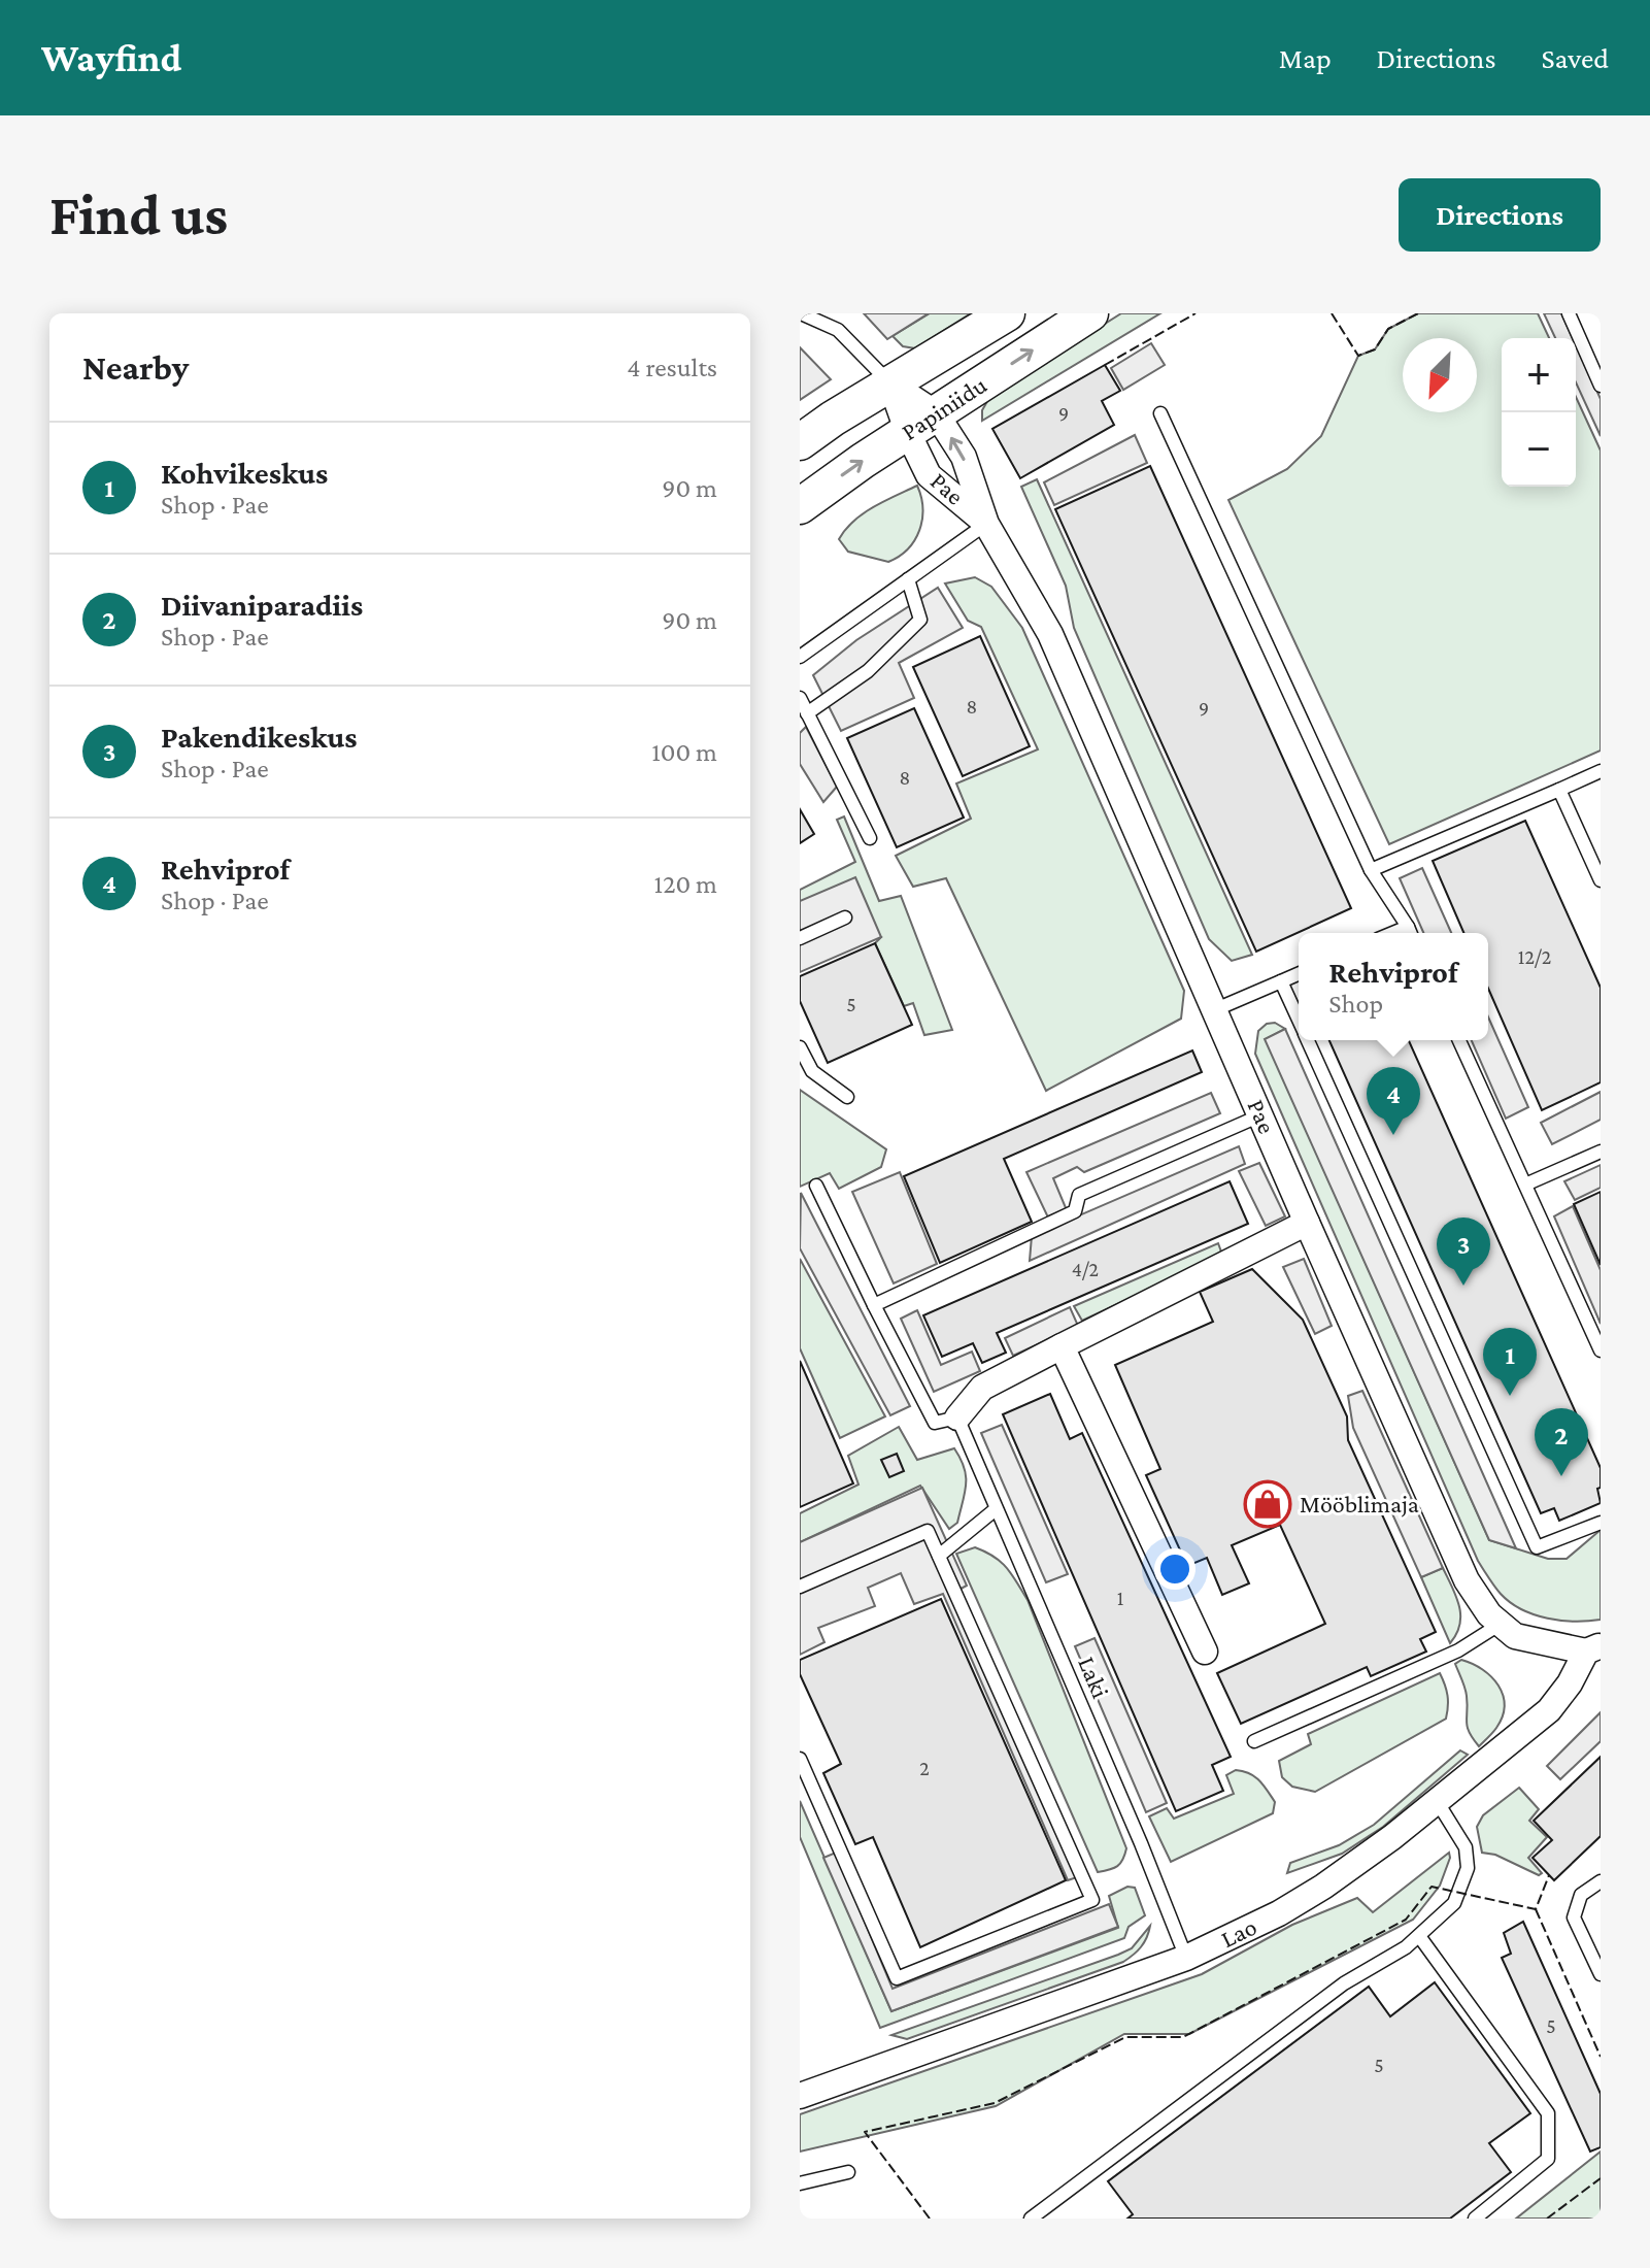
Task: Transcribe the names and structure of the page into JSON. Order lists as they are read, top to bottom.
{
  "streets": {
    "main road": ["Papiniidu"],
    "street": ["Pae", "Lao"],
    "lane": ["Laki"]
  },
  "crossings": [
    ["Papiniidu", "Pae"],
    ["Pae", "Lao"],
    ["Laki", "Lao"]
  ],
  "places": {
    "shop": ["Mööblimaja"]
  },
  "house_numbers": [
    "9",
    "8",
    "9",
    "8",
    "12/2",
    "5",
    "4/2",
    "1",
    "2",
    "5",
    "5"
  ],
  "north": "bottom left",
  "page": {
    "header": "Wayfind",
    "nav": ["Map", "Directions", "Saved"],
    "buttons": "Directions",
    "title": "Find us",
    "heading": ["Nearby", "4 results"],
    "map_buttons": ["+", "−"],
    "list": [
      {
        "mark": "1",
        "name": "Kohvikeskus",
        "note": "Shop · Pae",
        "value": "90 m"
      },
      {
        "mark": "2",
        "name": "Diivaniparadiis",
        "note": "Shop · Pae",
        "value": "90 m"
      },
      {
        "mark": "3",
        "name": "Pakendikeskus",
        "note": "Shop · Pae",
        "value": "100 m"
      },
      {
        "mark": "4",
        "name": "Rehviprof",
        "note": "Shop · Pae",
        "value": "120 m"
      }
    ],
    "popup": ["Rehviprof", "Shop"],
    "pins": [
      "4",
      "3",
      "1",
      "2"
    ]
  }
}
